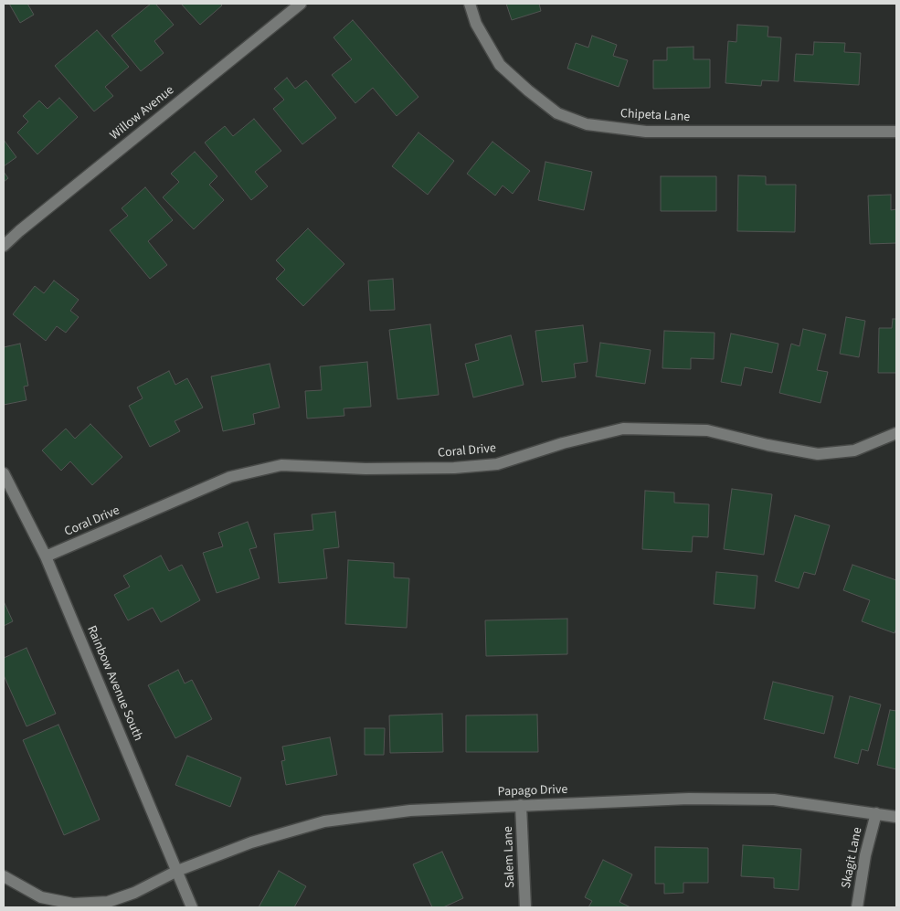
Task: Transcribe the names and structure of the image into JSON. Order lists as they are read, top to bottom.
{
  "streets": {
    "street": [
      "Willow Avenue",
      "Chipeta Lane",
      "Coral Drive",
      "Rainbow Avenue South",
      "Papago Drive",
      "Salem Lane",
      "Skagit Lane"
    ]
  },
  "crossings": [
    ["Coral Drive", "Rainbow Avenue South"],
    ["Rainbow Avenue South", "Papago Drive"],
    ["Papago Drive", "Salem Lane"],
    ["Papago Drive", "Skagit Lane"]
  ]
}
